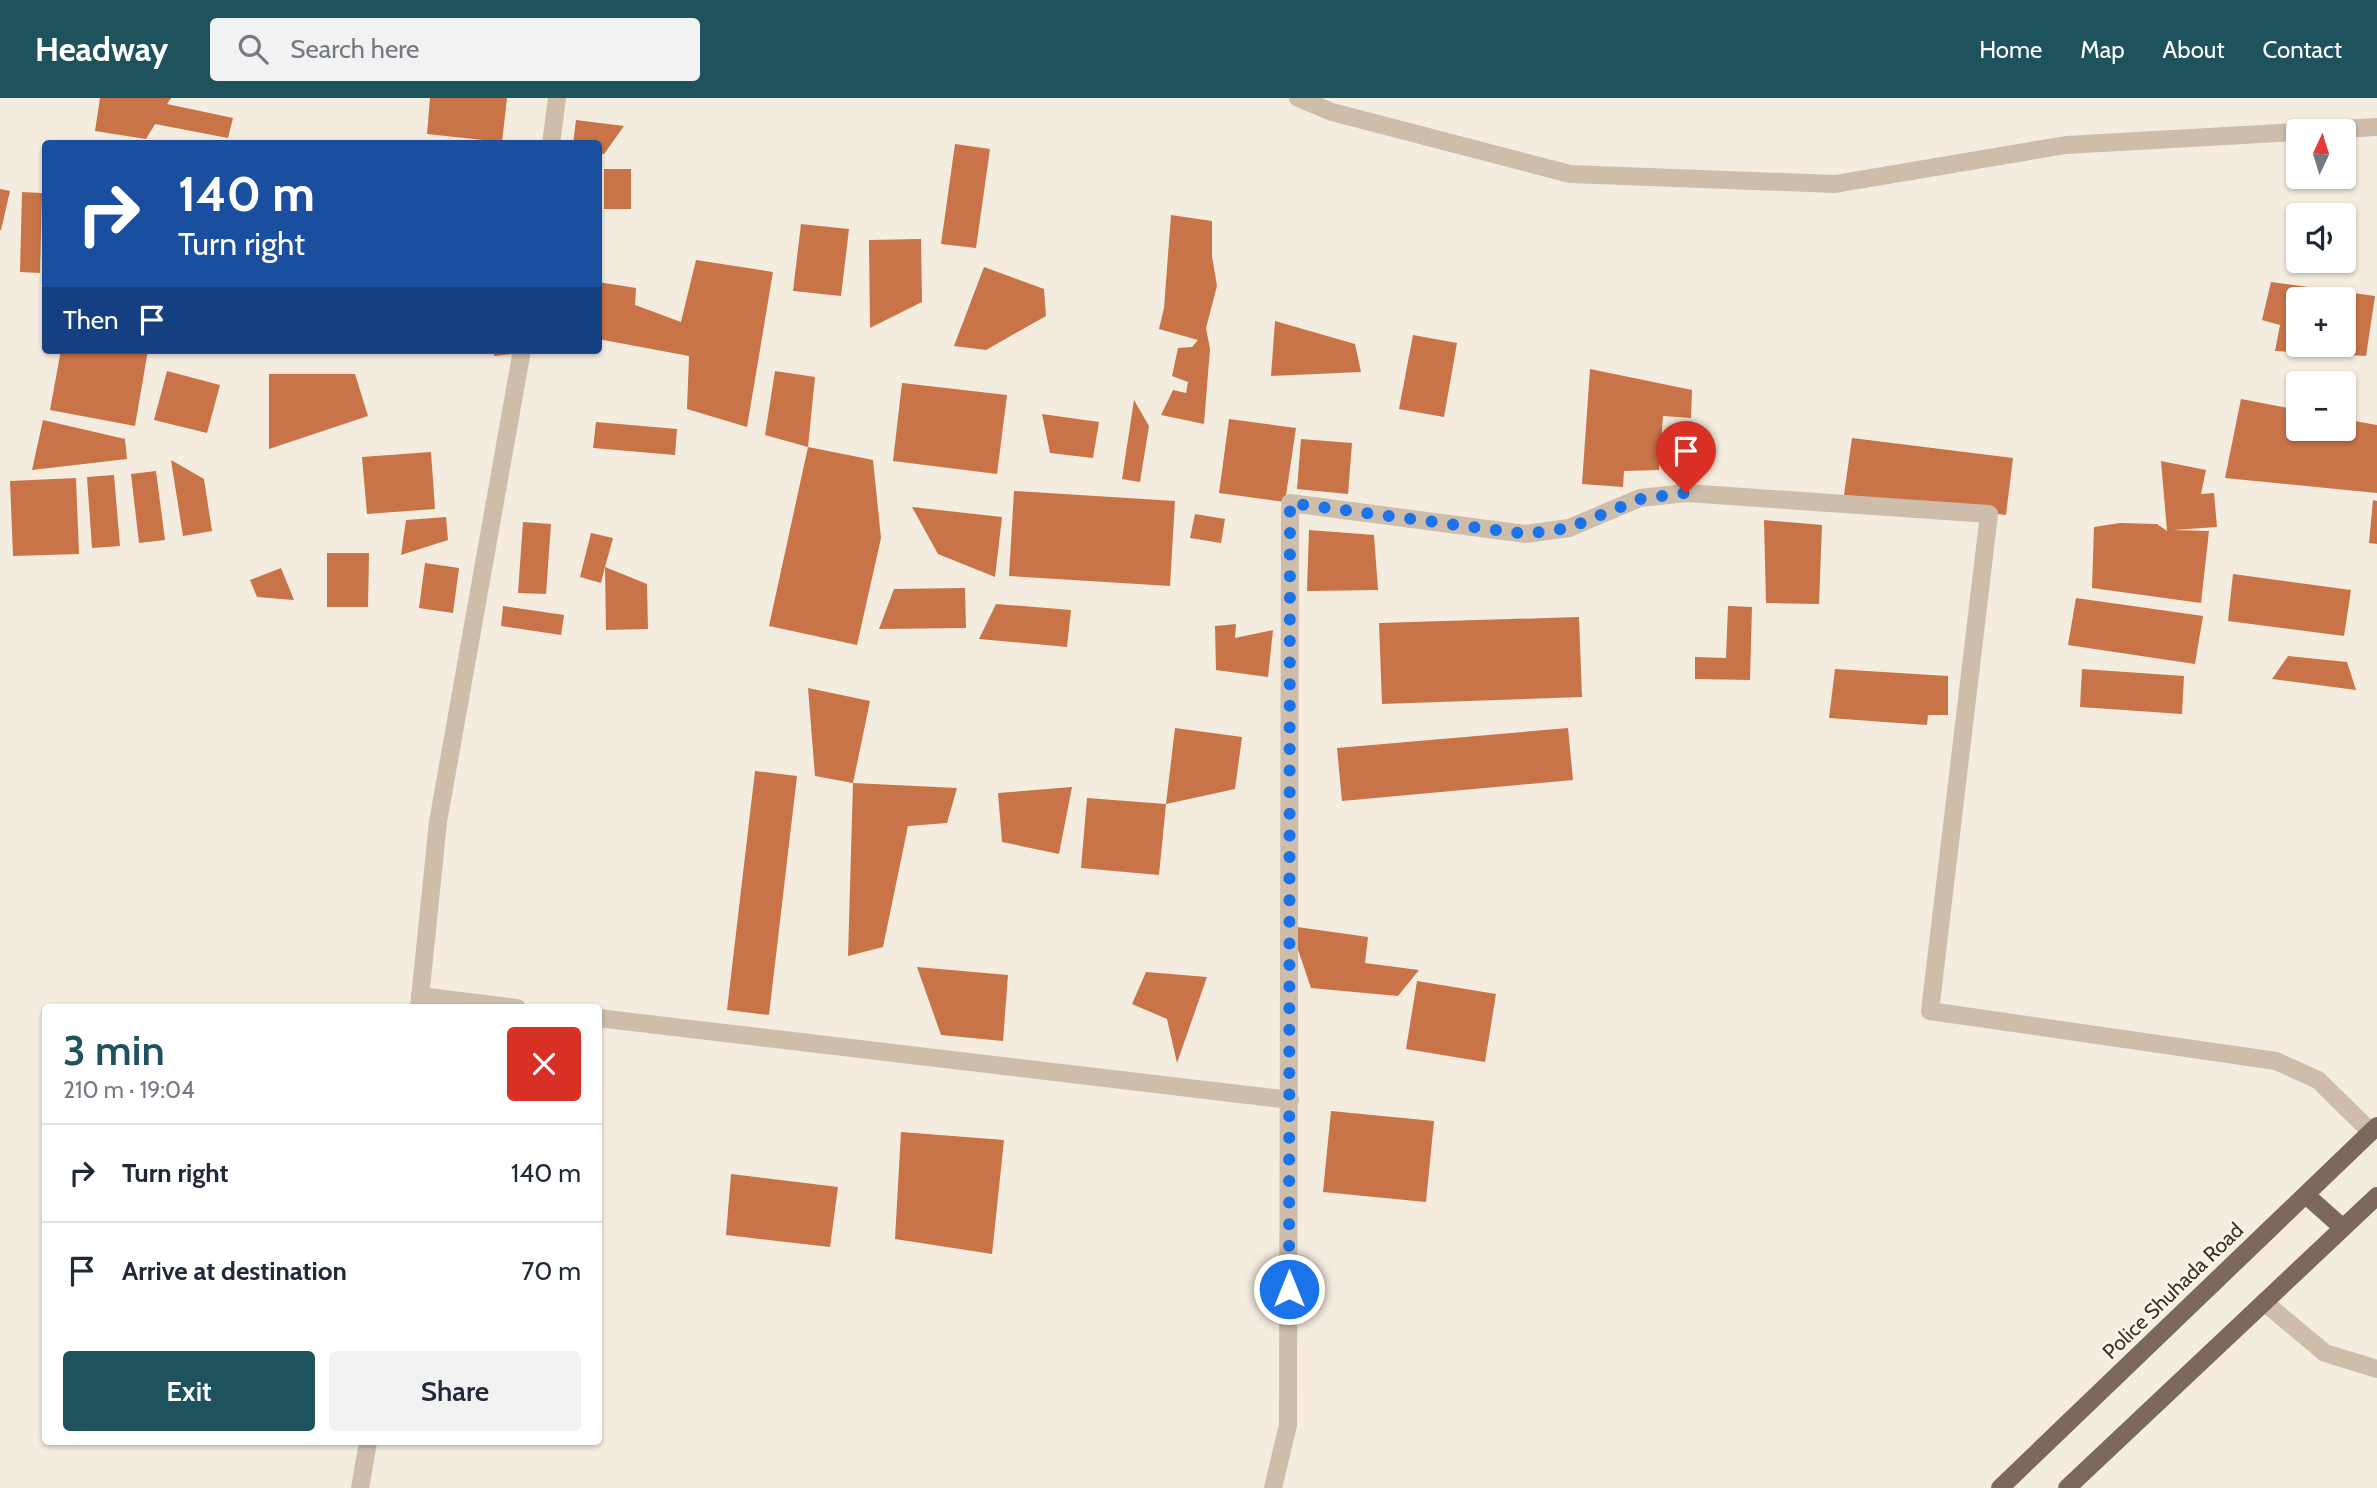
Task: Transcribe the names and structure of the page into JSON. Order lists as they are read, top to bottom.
{
  "streets": {
    "main road": ["Police Shuhada Road"]
  },
  "north": "top",
  "page": {
    "header": "Headway",
    "search": "Search here",
    "nav": [
      "Home",
      "Map",
      "About",
      "Contact"
    ],
    "map_buttons": ["+", "−"],
    "turn": ["140 m", "Turn right"],
    "then": "Then",
    "heading": ["3 min", "210 m · 19:04"],
    "list": [
      {
        "name": "Turn right",
        "value": "140 m"
      },
      {
        "name": "Arrive at destination",
        "value": "70 m"
      }
    ],
    "buttons": ["Exit", "Share"]
  }
}
